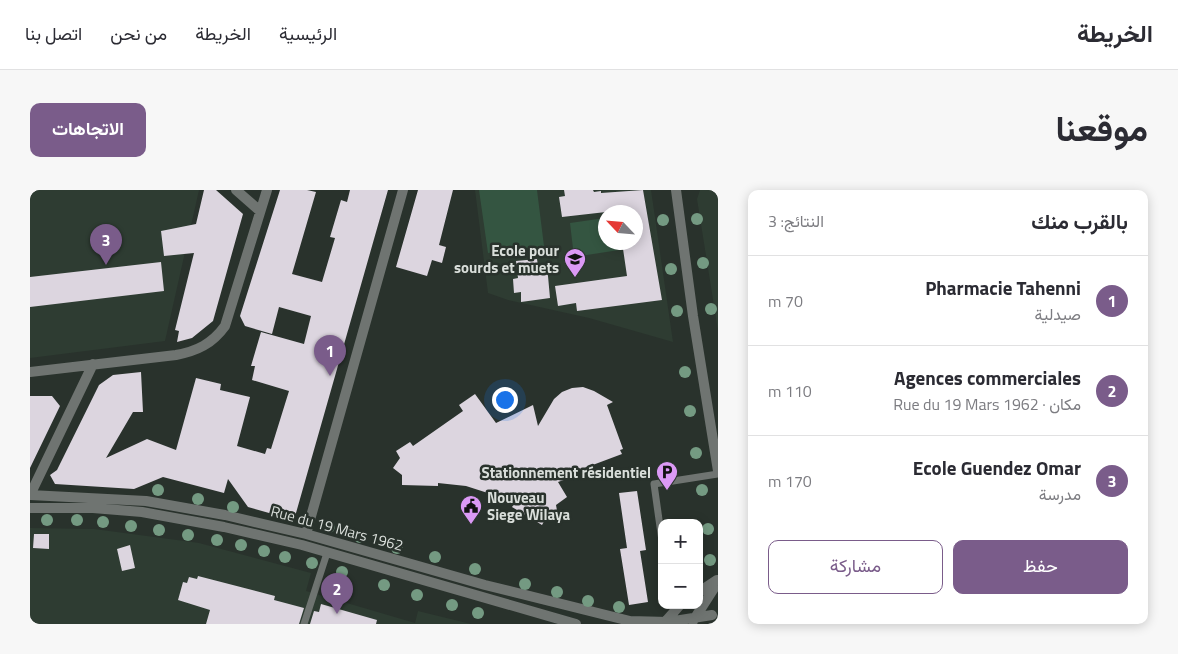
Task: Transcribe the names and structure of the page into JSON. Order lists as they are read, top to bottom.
{
  "streets": {
    "street": ["Rue du 19 Mars 1962"]
  },
  "places": {
    "school or university": ["Ecole pour sourds et muets"],
    "parking": ["Stationnement résidentiel"],
    "public building": ["Nouveau Siege Wilaya"]
  },
  "north": "top left",
  "page": {
    "header": "الخريطة",
    "nav": [
      "الرئيسية",
      "الخريطة",
      "من نحن",
      "اتصل بنا"
    ],
    "title": "موقعنا",
    "buttons": [
      "الاتجاهات",
      ["حفظ", "مشاركة"]
    ],
    "heading": ["بالقرب منك", "النتائج: 3"],
    "pins": ["3", "1", "2"],
    "list": [
      {
        "mark": "1",
        "name": "Pharmacie Tahenni",
        "note": "صيدلية",
        "value": "70 m"
      },
      {
        "mark": "2",
        "name": "Agences commerciales",
        "note": "مكان · Rue du 19 Mars 1962",
        "value": "110 m"
      },
      {
        "mark": "3",
        "name": "Ecole Guendez Omar",
        "note": "مدرسة",
        "value": "170 m"
      }
    ],
    "map_buttons": ["+", "−"]
  }
}
